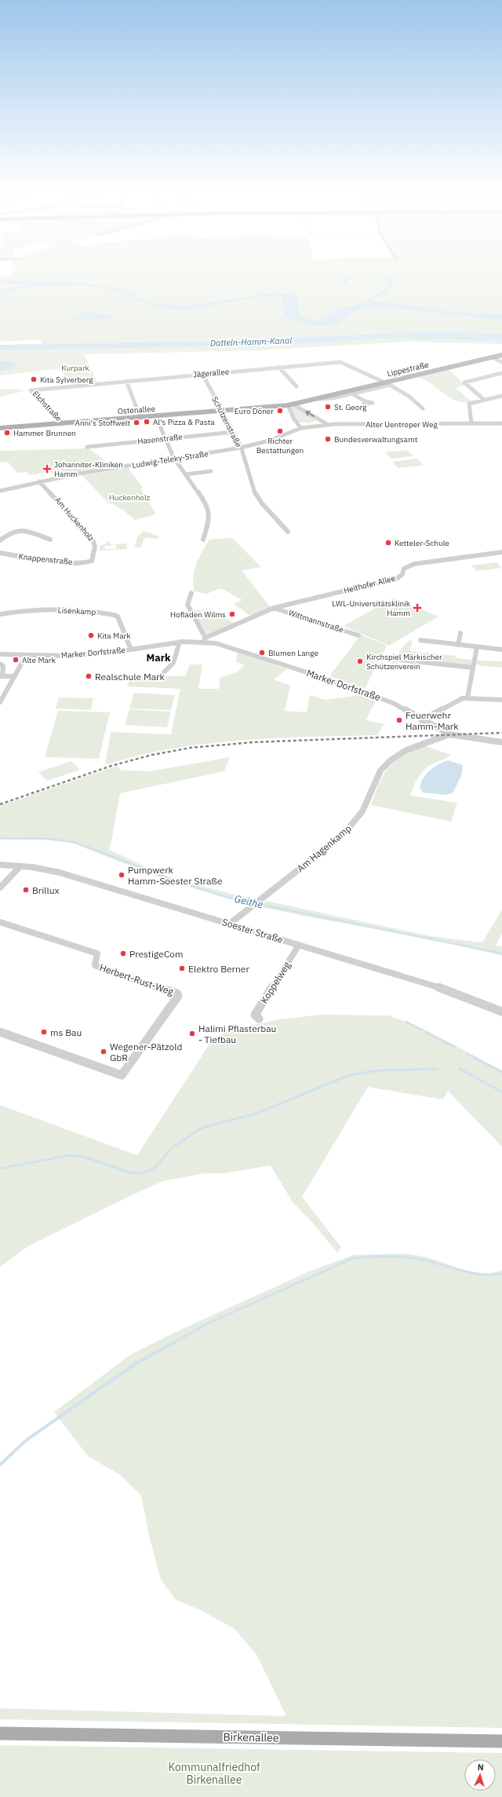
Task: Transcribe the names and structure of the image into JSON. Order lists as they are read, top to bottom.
{
  "streets": {
    "main road": ["Lippestraße", "Ostenallee", "Birkenallee"],
    "street": [
      "Jägerallee",
      "Elchstraße",
      "Schützenstraße",
      "Alter Uentroper Weg",
      "Hasenstraße",
      "Ludwig-Teleky-Straße",
      "Am Huckenholz",
      "Knappenstraße",
      "Heithofer Allee",
      "Lisenkamp",
      "Wittmannstraße",
      "Marker Dorfstraße",
      "Am Hagenkamp",
      "Soester Straße",
      "Herbert-Rust-Weg",
      "Koppelweg"
    ]
  },
  "crossings": [
    ["Lippestraße", "Jägerallee"],
    ["Lippestraße", "Ostenallee"],
    ["Jägerallee", "Elchstraße"],
    ["Jägerallee", "Schützenstraße"],
    ["Elchstraße", "Ostenallee"],
    ["Ostenallee", "Schützenstraße"],
    ["Schützenstraße", "Hasenstraße"],
    ["Schützenstraße", "Ludwig-Teleky-Straße"],
    ["Alter Uentroper Weg", "Ludwig-Teleky-Straße"],
    ["Ludwig-Teleky-Straße", "Am Huckenholz"],
    ["Am Huckenholz", "Knappenstraße"],
    ["Heithofer Allee", "Wittmannstraße"],
    ["Heithofer Allee", "Marker Dorfstraße"],
    ["Lisenkamp", "Marker Dorfstraße"],
    ["Marker Dorfstraße", "Am Hagenkamp"],
    ["Am Hagenkamp", "Soester Straße"],
    ["Soester Straße", "Koppelweg"]
  ],
  "districts": ["Mark"],
  "water": ["Datteln-Hamm-Kanal", "Geithe"],
  "parks": ["Kurpark", "Huckenholz", "Kommunalfriedhof Birkenallee"],
  "places": {
    "other": [
      "Kita Sylverberg",
      "St. Georg",
      "Euro Döner",
      "Al's Pizza & Pasta",
      "Anni's Stoffwelt",
      "Richter Bestattungen",
      "Hammer Brunnen",
      "Bundesverwaltungsamt",
      "Ketteler-Schule",
      "Hofladen Wilms",
      "Kita Mark",
      "Blumen Lange",
      "Alte Mark",
      "Kirchspiel Märkischer Schützenverein",
      "Realschule Mark",
      "Feuerwehr Hamm-Mark",
      "Pumpwerk Hamm-Soester Straße",
      "Brillux",
      "PrestigeCom",
      "Elektro Berner",
      "ms Bau",
      "Halimi Pflasterbau - Tiefbau",
      "Wegener-Pätzold GbR"
    ],
    "health": ["Johanniter-Kliniken Hamm", "LWL-Universitätsklinik Hamm"]
  },
  "north": "top"
}
